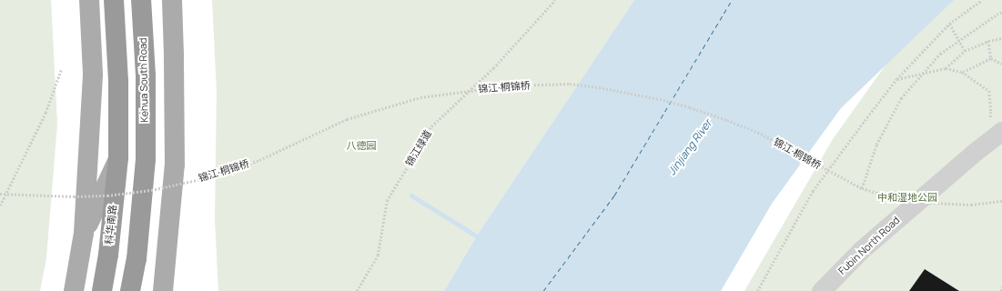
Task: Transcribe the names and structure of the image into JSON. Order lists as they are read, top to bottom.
{
  "streets": {
    "highway": ["科华南路"],
    "street": ["Fubin North Road"],
    "path": ["锦江·桐锦桥", "锦江绿道"]
  },
  "water": ["Jinjiang River"],
  "parks": ["八德园", "中和湿地公园"]
}
